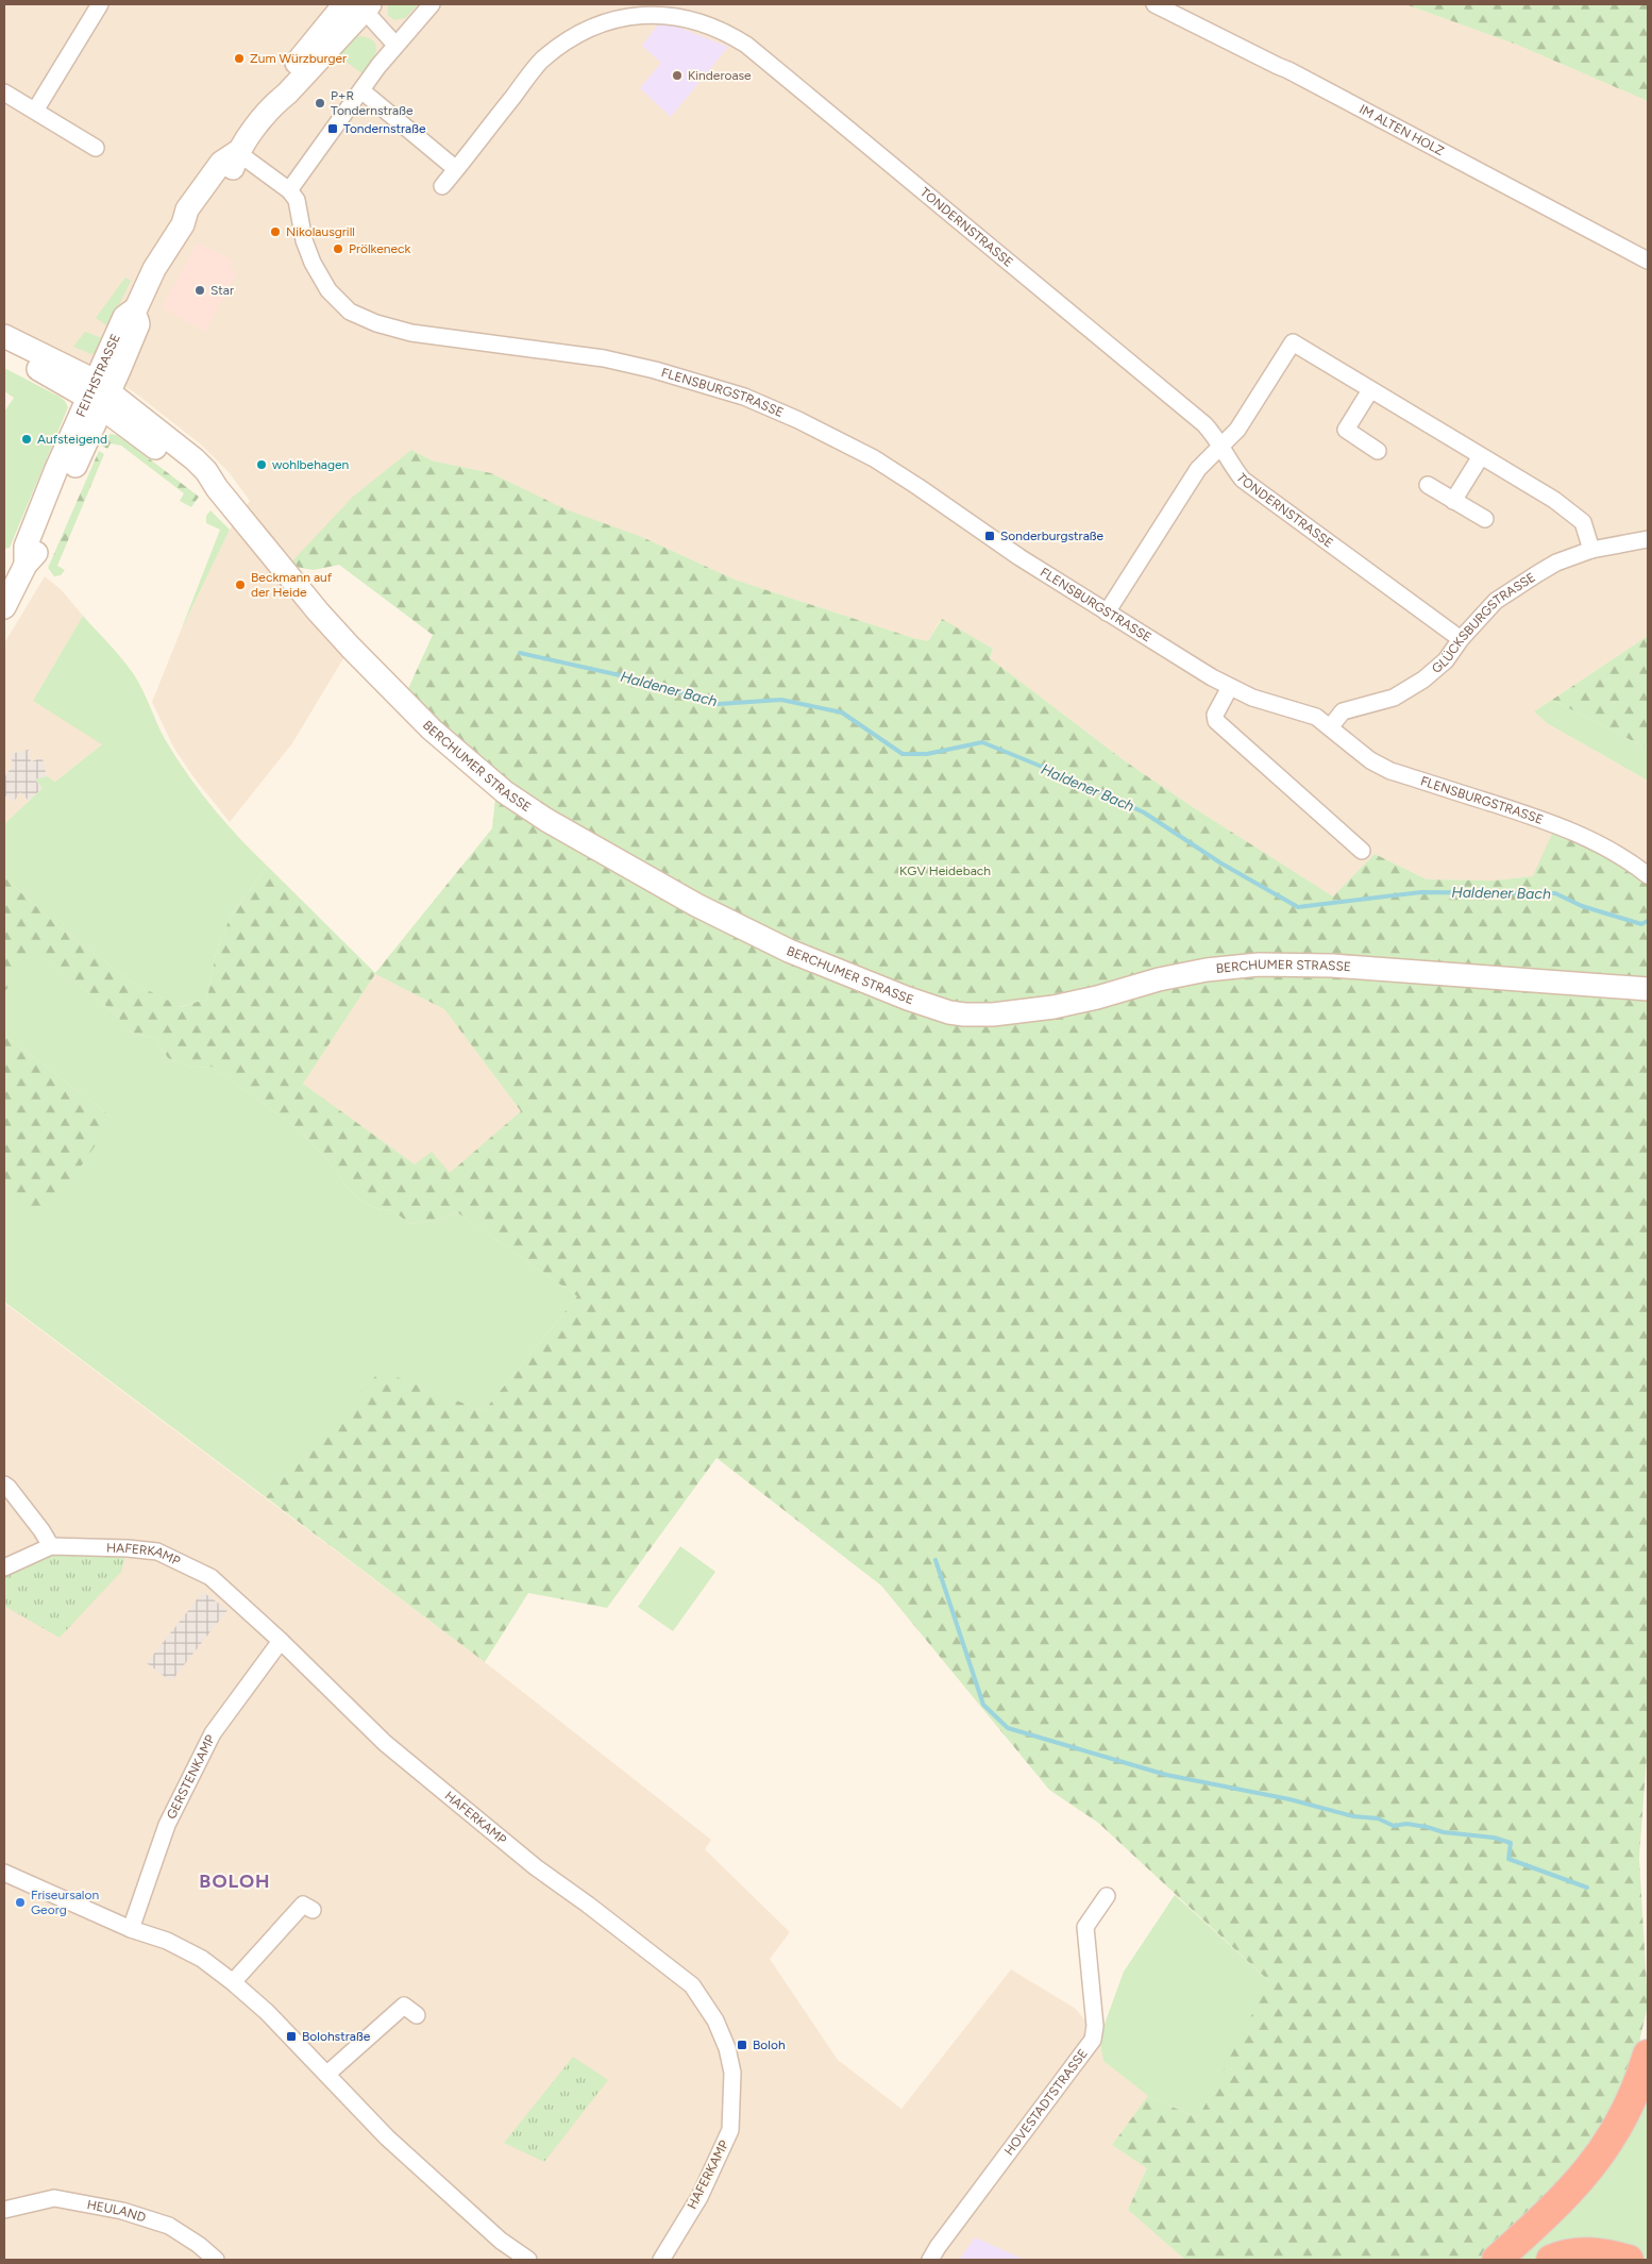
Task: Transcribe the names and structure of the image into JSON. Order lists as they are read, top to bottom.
{
  "streets": {
    "main road": ["FEITHSTRASSE", "BERCHUMER STRASSE"],
    "street": [
      "IM ALTEN HOLZ",
      "TONDERNSTRASSE",
      "FLENSBURGSTRASSE",
      "GLÜCKSBURGSTRASSE",
      "HAFERKAMP",
      "GERSTENKAMP",
      "HOVESTADTSTRASSE",
      "HEULAND"
    ]
  },
  "crossings": [
    ["TONDERNSTRASSE", "GLÜCKSBURGSTRASSE"],
    ["FEITHSTRASSE", "BERCHUMER STRASSE"],
    ["FLENSBURGSTRASSE", "GLÜCKSBURGSTRASSE"],
    ["HAFERKAMP", "GERSTENKAMP"]
  ],
  "districts": ["BOLOH"],
  "water": ["Haldener Bach"],
  "parks": ["KGV Heidebach"],
  "places": {
    "other": [
      "Zum Würzburger",
      "Kinderoase",
      "P+R Tondernstraße",
      "Nikolausgrill",
      "Prölkeneck",
      "Star",
      "Aufsteigend",
      "wohlbehagen",
      "Beckmann auf der Heide",
      "Friseursalon Georg"
    ],
    "transit": [
      "Tondernstraße",
      "Sonderburgstraße",
      "Bolohstraße",
      "Boloh"
    ]
  }
}
